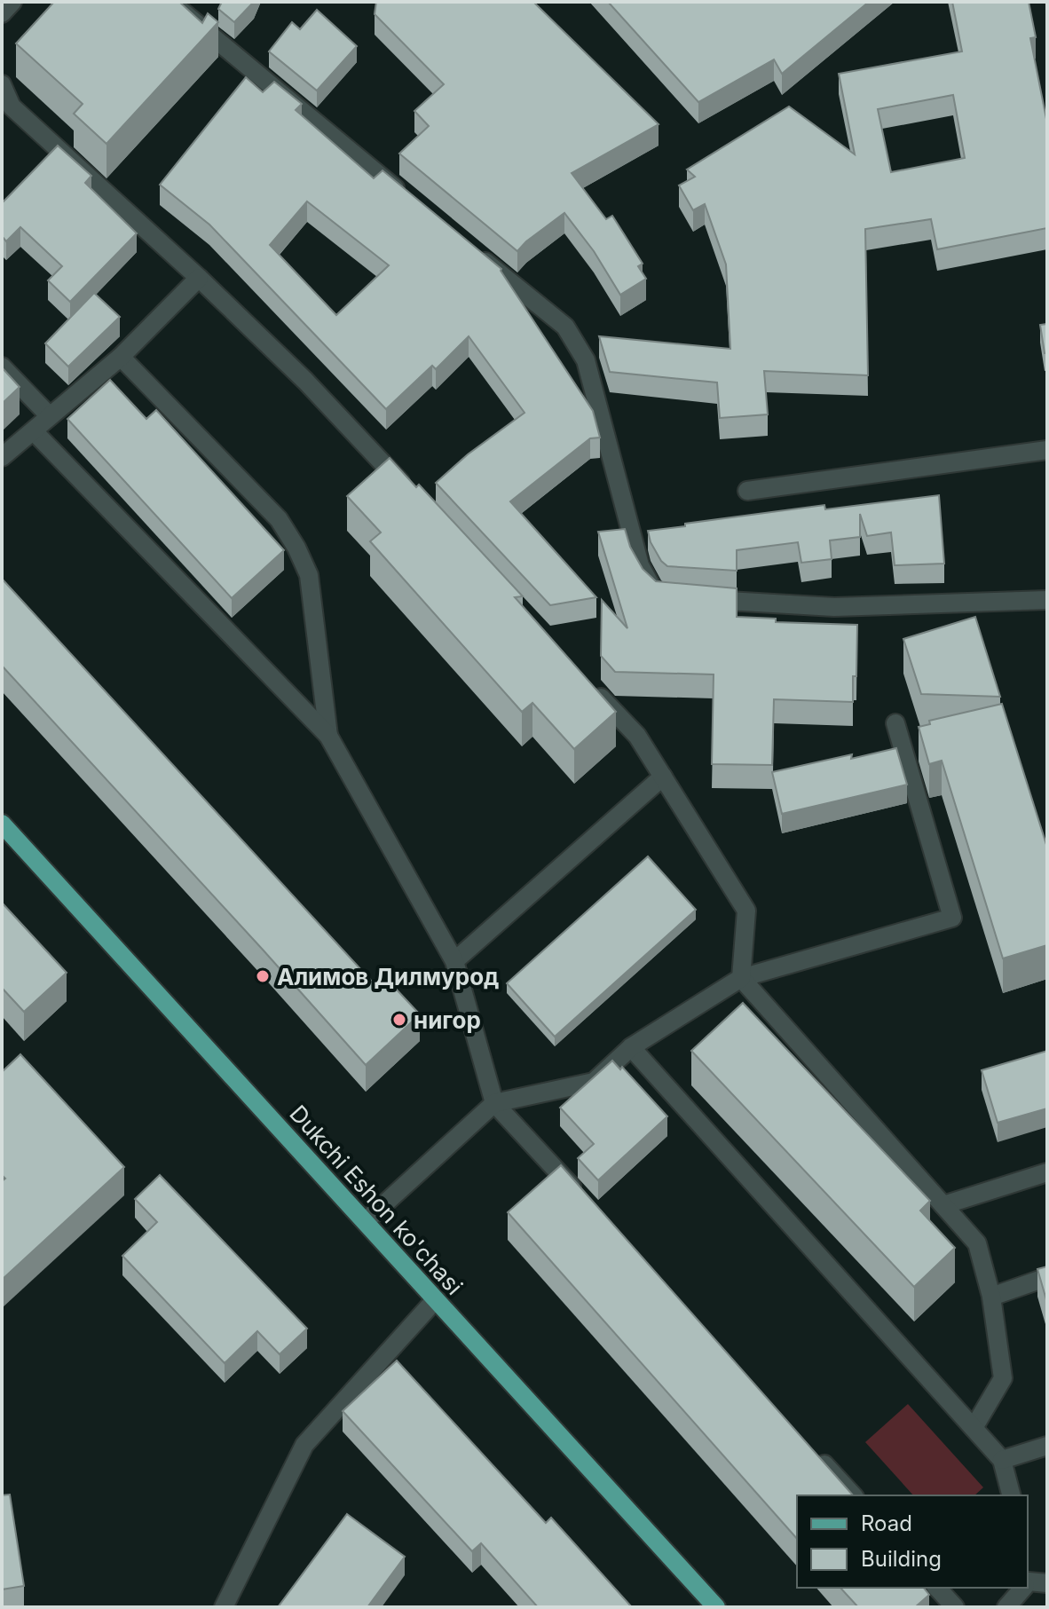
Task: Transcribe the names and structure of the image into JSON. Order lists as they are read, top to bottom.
{
  "streets": {
    "main road": ["Dukchi Eshon ko'chasi"]
  },
  "places": ["Алимов Дилмурод", "нигор"],
  "legend": ["Road", "Building"]
}
